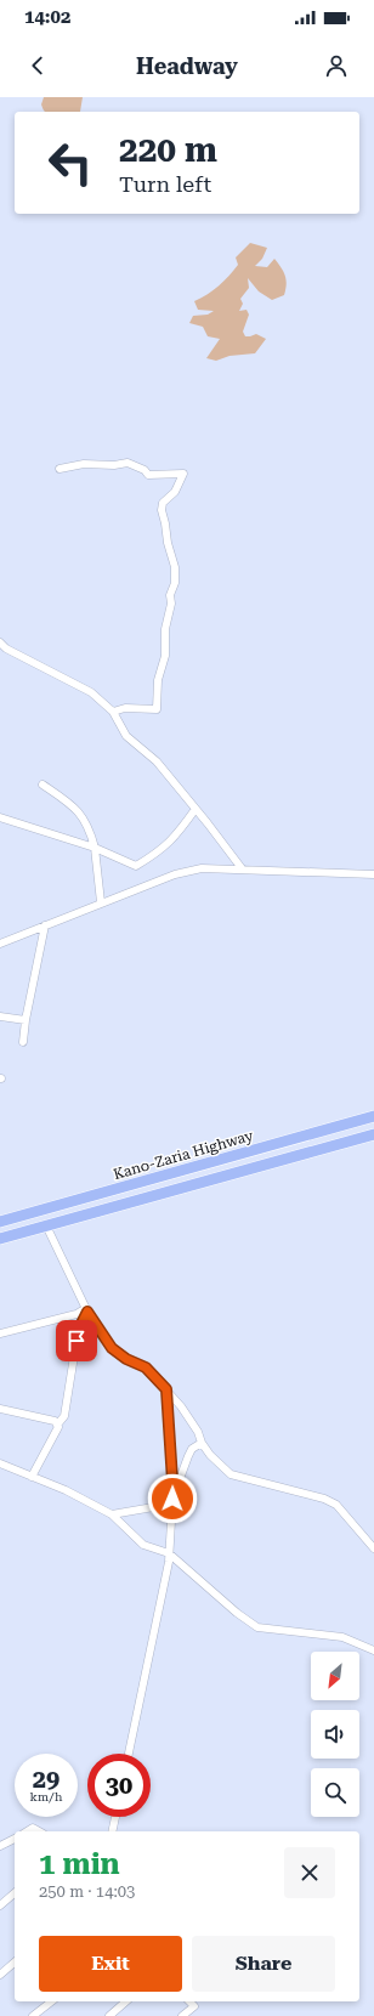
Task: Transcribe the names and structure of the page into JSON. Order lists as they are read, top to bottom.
{
  "streets": {
    "highway": ["Kano-Zaria Highway"]
  },
  "north": "bottom left",
  "page": {
    "status": "14:02",
    "header": "Headway",
    "turn": ["220 m", "Turn left"],
    "speed": "29 km/h",
    "limit": "30",
    "heading": ["1 min", "250 m · 14:03"],
    "buttons": ["Exit", "Share"]
  }
}
